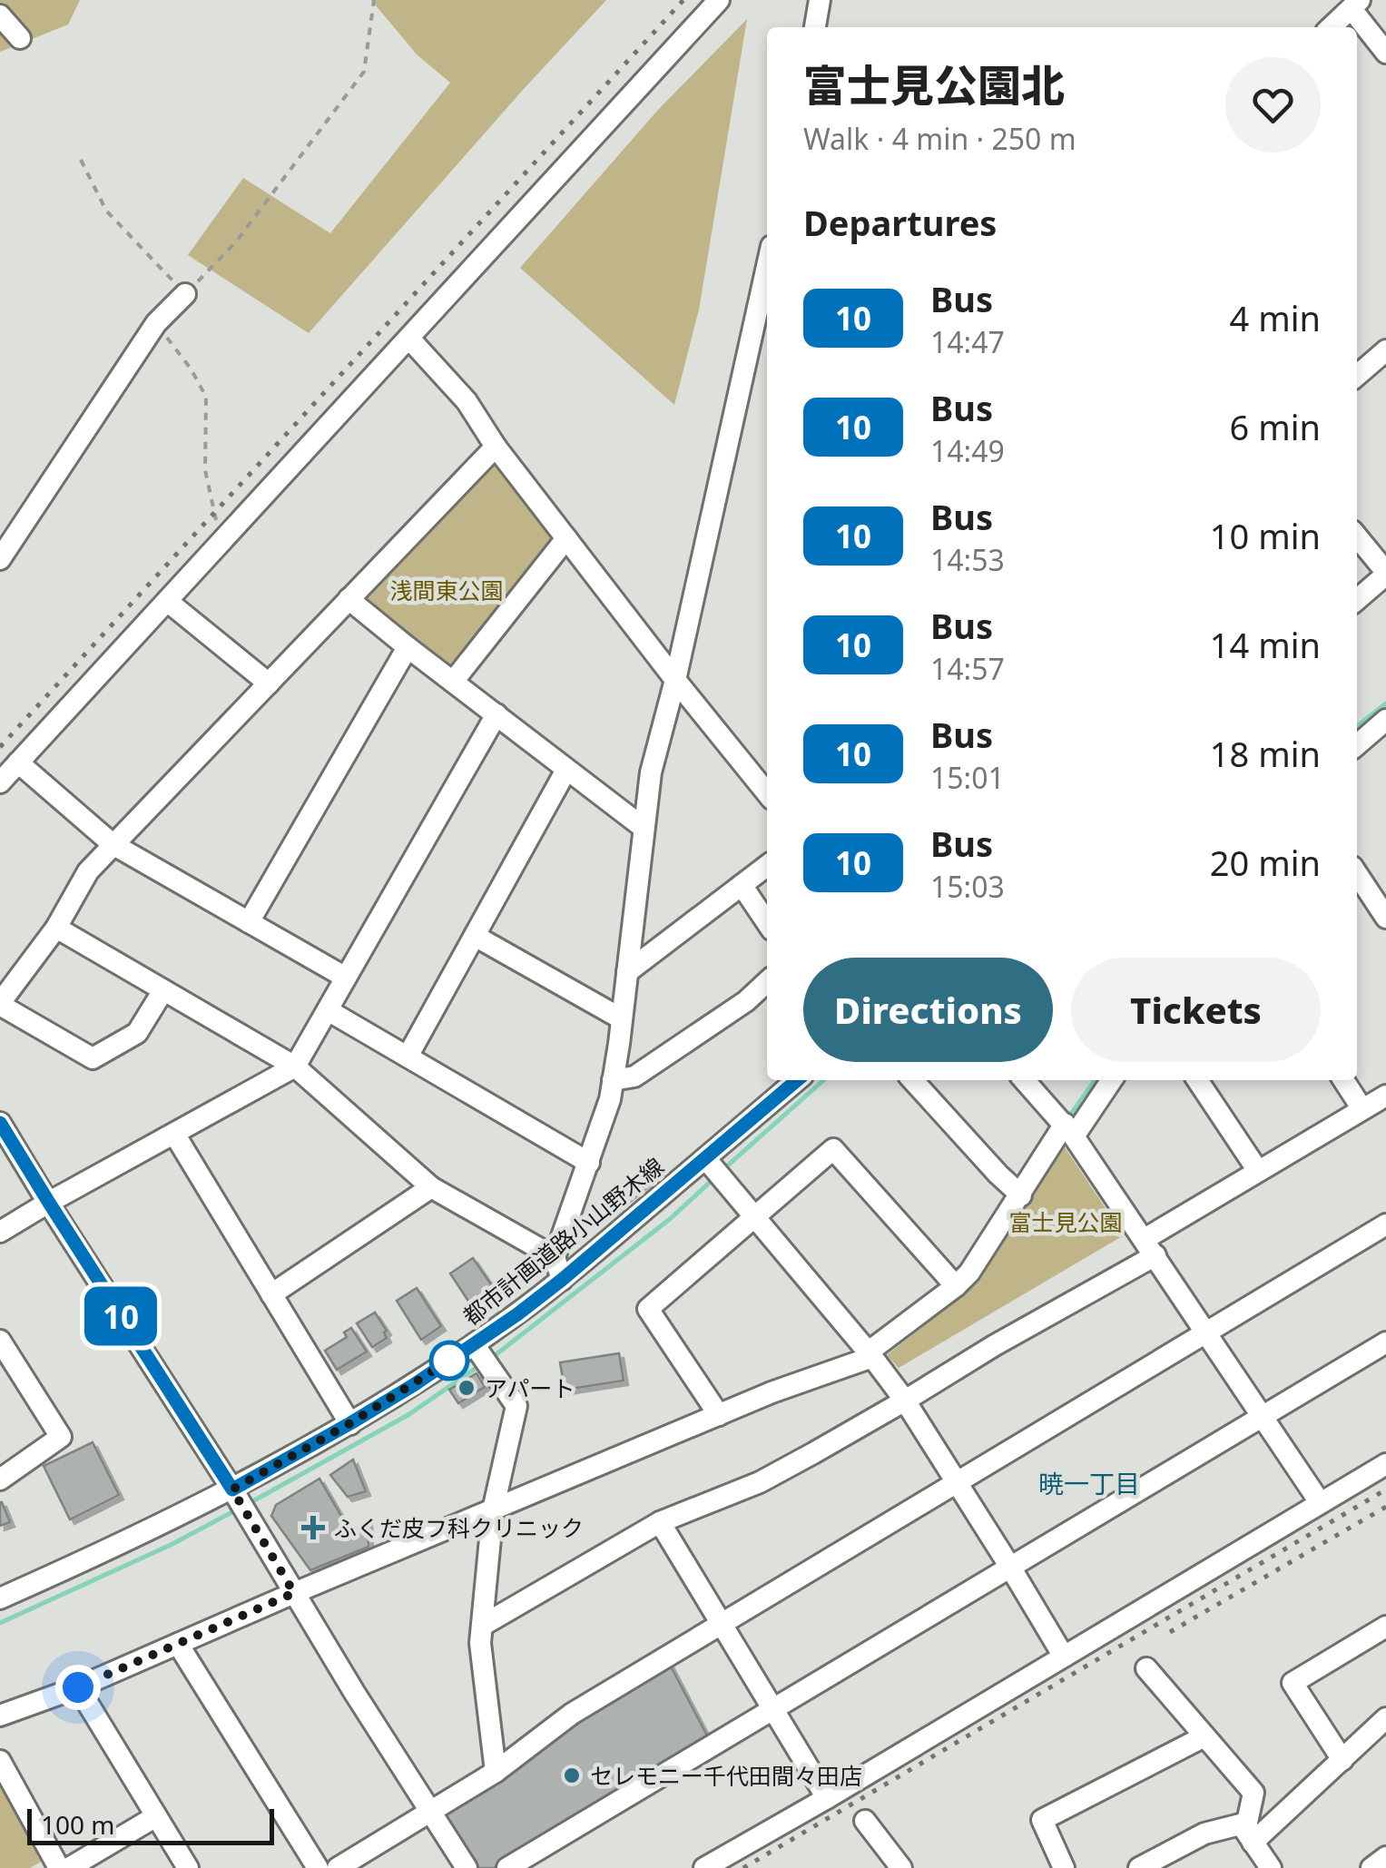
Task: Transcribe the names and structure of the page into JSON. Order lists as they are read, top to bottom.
{
  "streets": {
    "street": ["都市計画道路小山野木線"]
  },
  "districts": ["暁一丁目"],
  "parks": ["浅間東公園", "富士見公園"],
  "places": {
    "other": ["アパート", "セレモニー千代田間々田店"],
    "health": ["ふくだ皮フ科クリニック"]
  },
  "lines": ["bus line 10"],
  "scale_bar": "100 m",
  "page": {
    "on_map": "10",
    "heading": [
      ["富士見公園北", "Walk · 4 min · 250 m"],
      "Departures"
    ],
    "list": [
      {
        "mark": "10",
        "name": "Bus",
        "note": "14:47",
        "value": "4 min"
      },
      {
        "mark": "10",
        "name": "Bus",
        "note": "14:49",
        "value": "6 min"
      },
      {
        "mark": "10",
        "name": "Bus",
        "note": "14:53",
        "value": "10 min"
      },
      {
        "mark": "10",
        "name": "Bus",
        "note": "14:57",
        "value": "14 min"
      },
      {
        "mark": "10",
        "name": "Bus",
        "note": "15:01",
        "value": "18 min"
      },
      {
        "mark": "10",
        "name": "Bus",
        "note": "15:03",
        "value": "20 min"
      }
    ],
    "buttons": ["Directions", "Tickets"],
    "scale": "100 m"
  }
}
